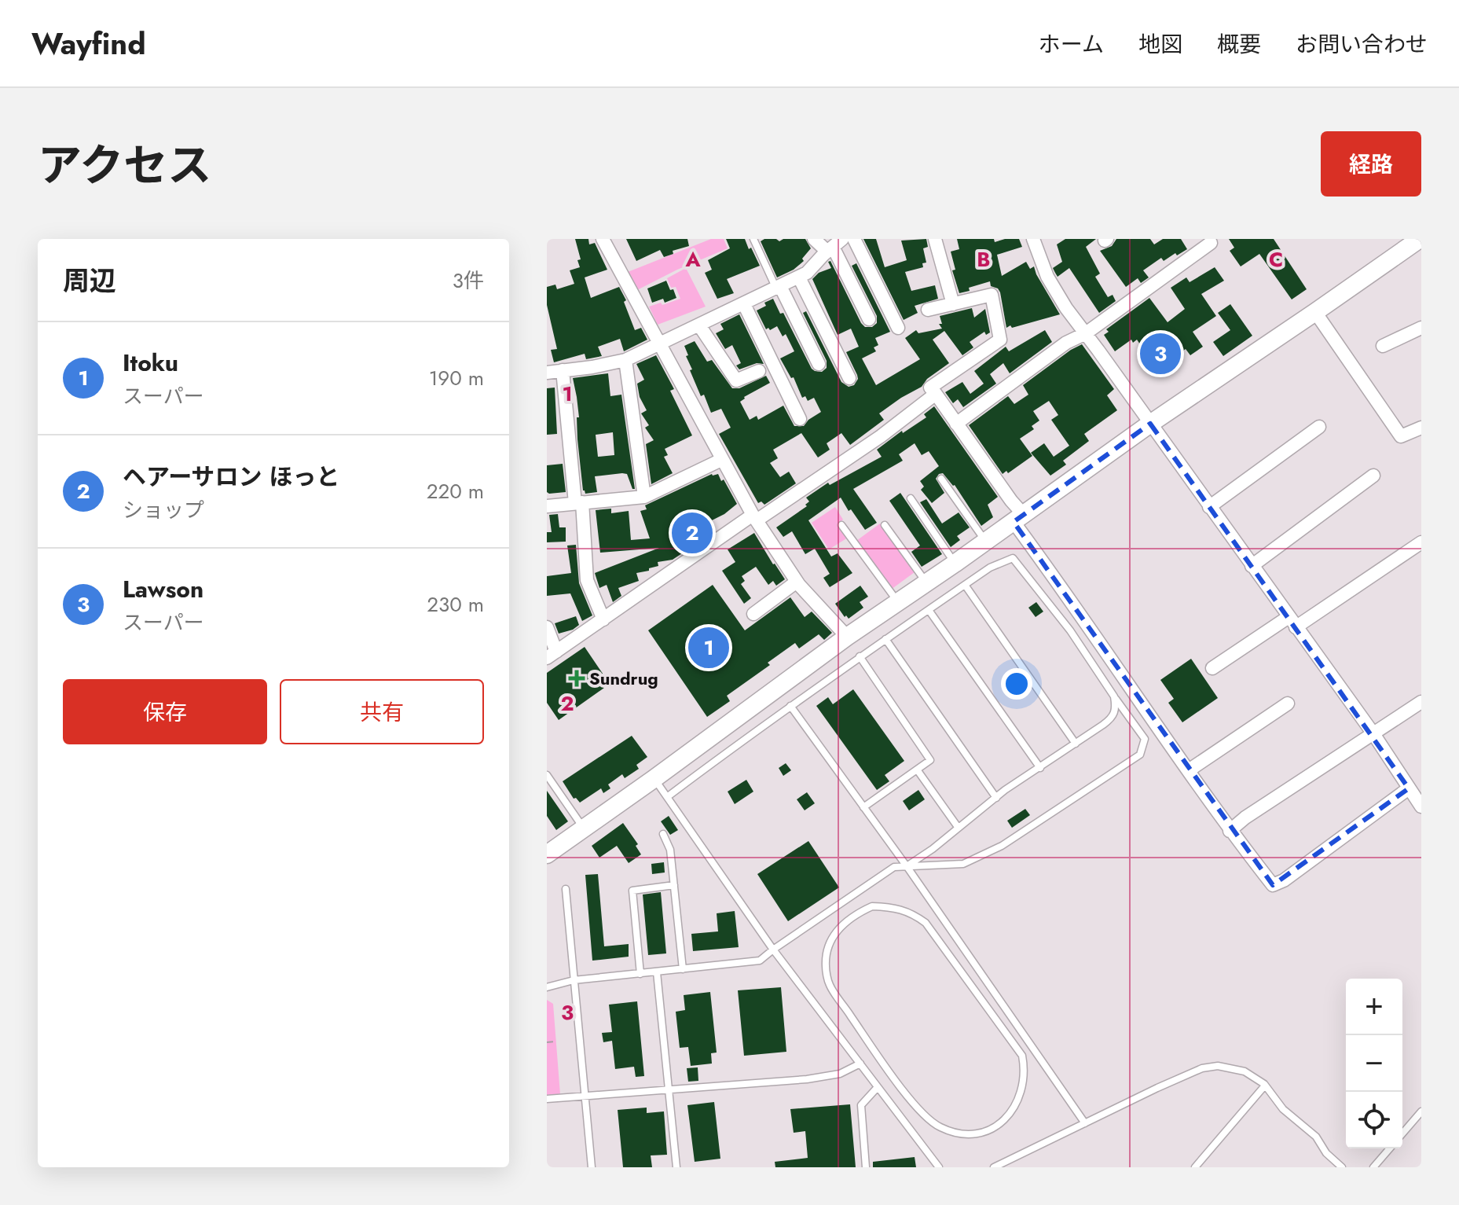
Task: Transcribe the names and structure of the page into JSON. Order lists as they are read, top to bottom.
{
  "places": {
    "health": ["Sundrug"]
  },
  "page": {
    "header": "Wayfind",
    "nav": [
      "ホーム",
      "地図",
      "概要",
      "お問い合わせ"
    ],
    "title": "アクセス",
    "buttons": [
      "経路",
      ["保存", "共有"]
    ],
    "heading": ["周辺", "3件"],
    "list": [
      {
        "mark": "1",
        "name": "Itoku",
        "note": "スーパー",
        "value": "190 m"
      },
      {
        "mark": "2",
        "name": "ヘアーサロン ほっと",
        "note": "ショップ",
        "value": "220 m"
      },
      {
        "mark": "3",
        "name": "Lawson",
        "note": "スーパー",
        "value": "230 m"
      }
    ],
    "pins": ["3", "2", "1"],
    "map_buttons": ["+", "−"]
  },
  "grid": {
    "columns": ["A", "B", "C"],
    "rows": ["1", "2", "3"]
  }
}
